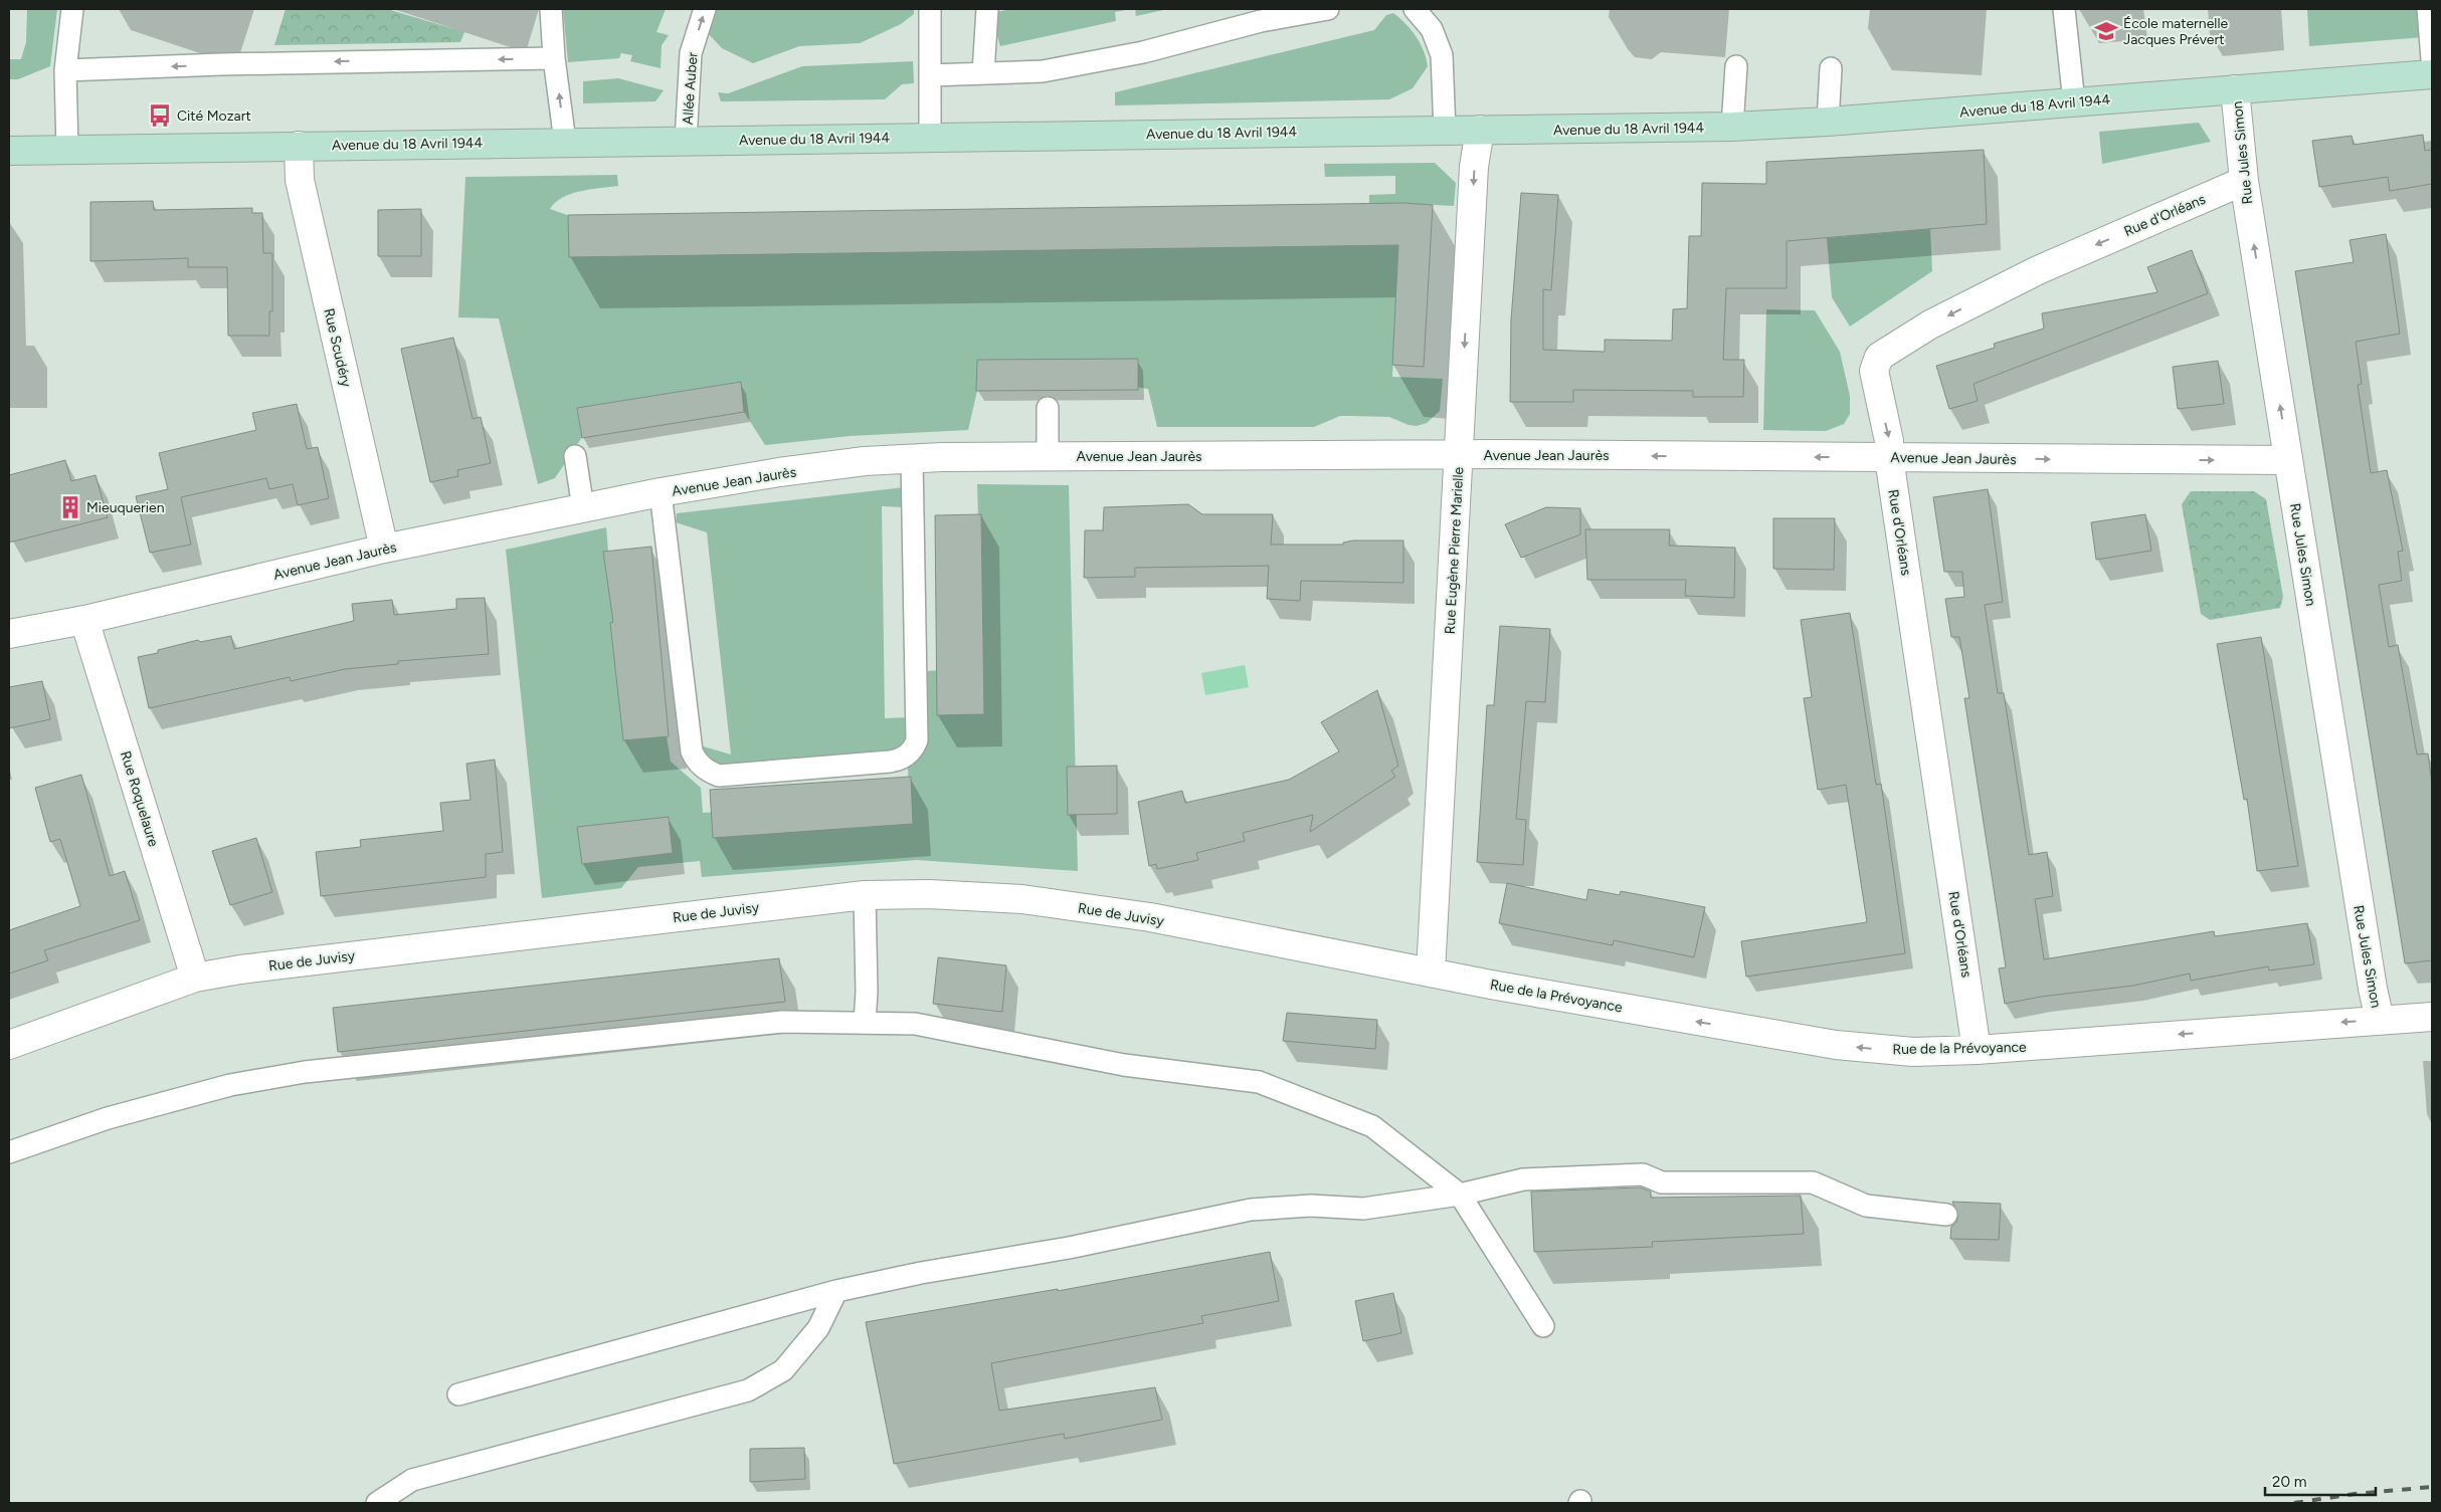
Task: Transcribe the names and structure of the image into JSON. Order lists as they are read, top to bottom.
{
  "streets": {
    "street": [
      "Avenue du 18 Avril 1944",
      "Rue Jules Simon",
      "Rue d'Orléans",
      "Rue Scudéry",
      "Avenue Jean Jaurès",
      "Rue Eugène Pierre Marielle",
      "Rue Roquelaure",
      "Rue de Juvisy",
      "Rue de la Prévoyance"
    ],
    "lane": ["Allée Auber"]
  },
  "crossings": [
    ["Allée Auber", "Avenue du 18 Avril 1944"],
    ["Avenue du 18 Avril 1944", "Rue Jules Simon"],
    ["Avenue du 18 Avril 1944", "Rue Scudéry"],
    ["Avenue du 18 Avril 1944", "Rue Eugène Pierre Marielle"],
    ["Rue Jules Simon", "Rue d'Orléans"],
    ["Rue Jules Simon", "Avenue Jean Jaurès"],
    ["Rue Jules Simon", "Rue de la Prévoyance"],
    ["Rue d'Orléans", "Avenue Jean Jaurès"],
    ["Rue d'Orléans", "Rue de la Prévoyance"],
    ["Rue Scudéry", "Avenue Jean Jaurès"],
    ["Avenue Jean Jaurès", "Rue Eugène Pierre Marielle"],
    ["Avenue Jean Jaurès", "Rue Roquelaure"],
    ["Rue Eugène Pierre Marielle", "Rue de Juvisy"],
    ["Rue Eugène Pierre Marielle", "Rue de la Prévoyance"],
    ["Rue Roquelaure", "Rue de Juvisy"],
    ["Rue de Juvisy", "Rue de la Prévoyance"]
  ],
  "one_way": ["Rue d'Orléans", "Rue Eugène Pierre Marielle", "Rue de la Prévoyance"],
  "places": {
    "school or university": ["École maternelle Jacques Prévert"],
    "bus stop": ["Cité Mozart"],
    "building": ["Mieuquerien"]
  },
  "scale_bar": "20 m"
}
